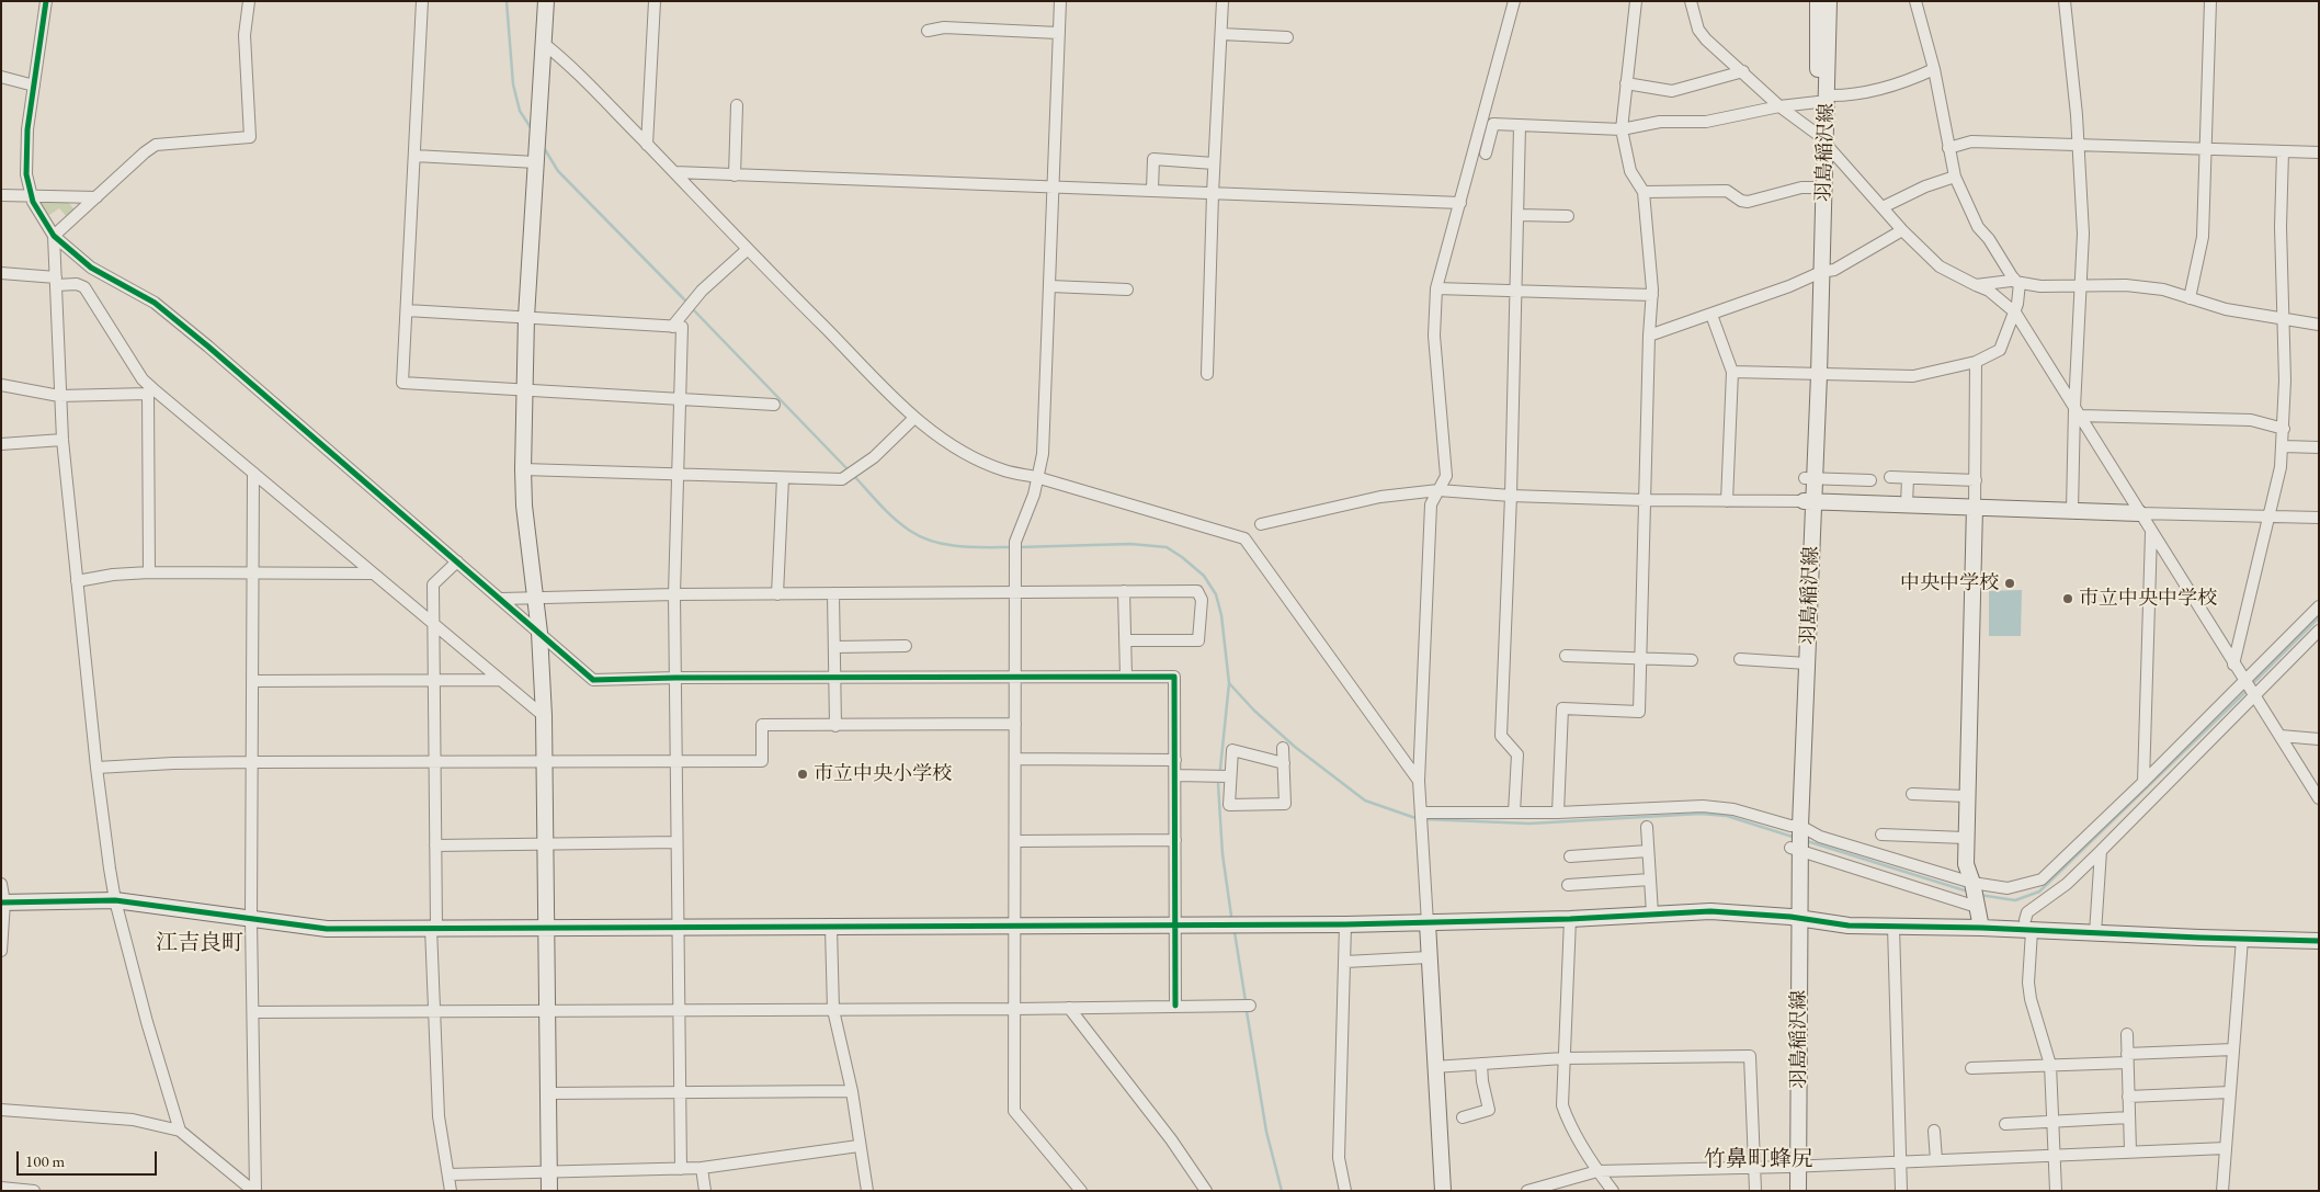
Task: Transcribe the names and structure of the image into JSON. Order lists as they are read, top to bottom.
{
  "streets": {
    "street": ["羽島稲沢線"]
  },
  "districts": ["江吉良町", "竹鼻町蜂尻"],
  "places": ["中央中学校", "市立中央中学校", "市立中央小学校"],
  "scale_bar": "100 m"
}
